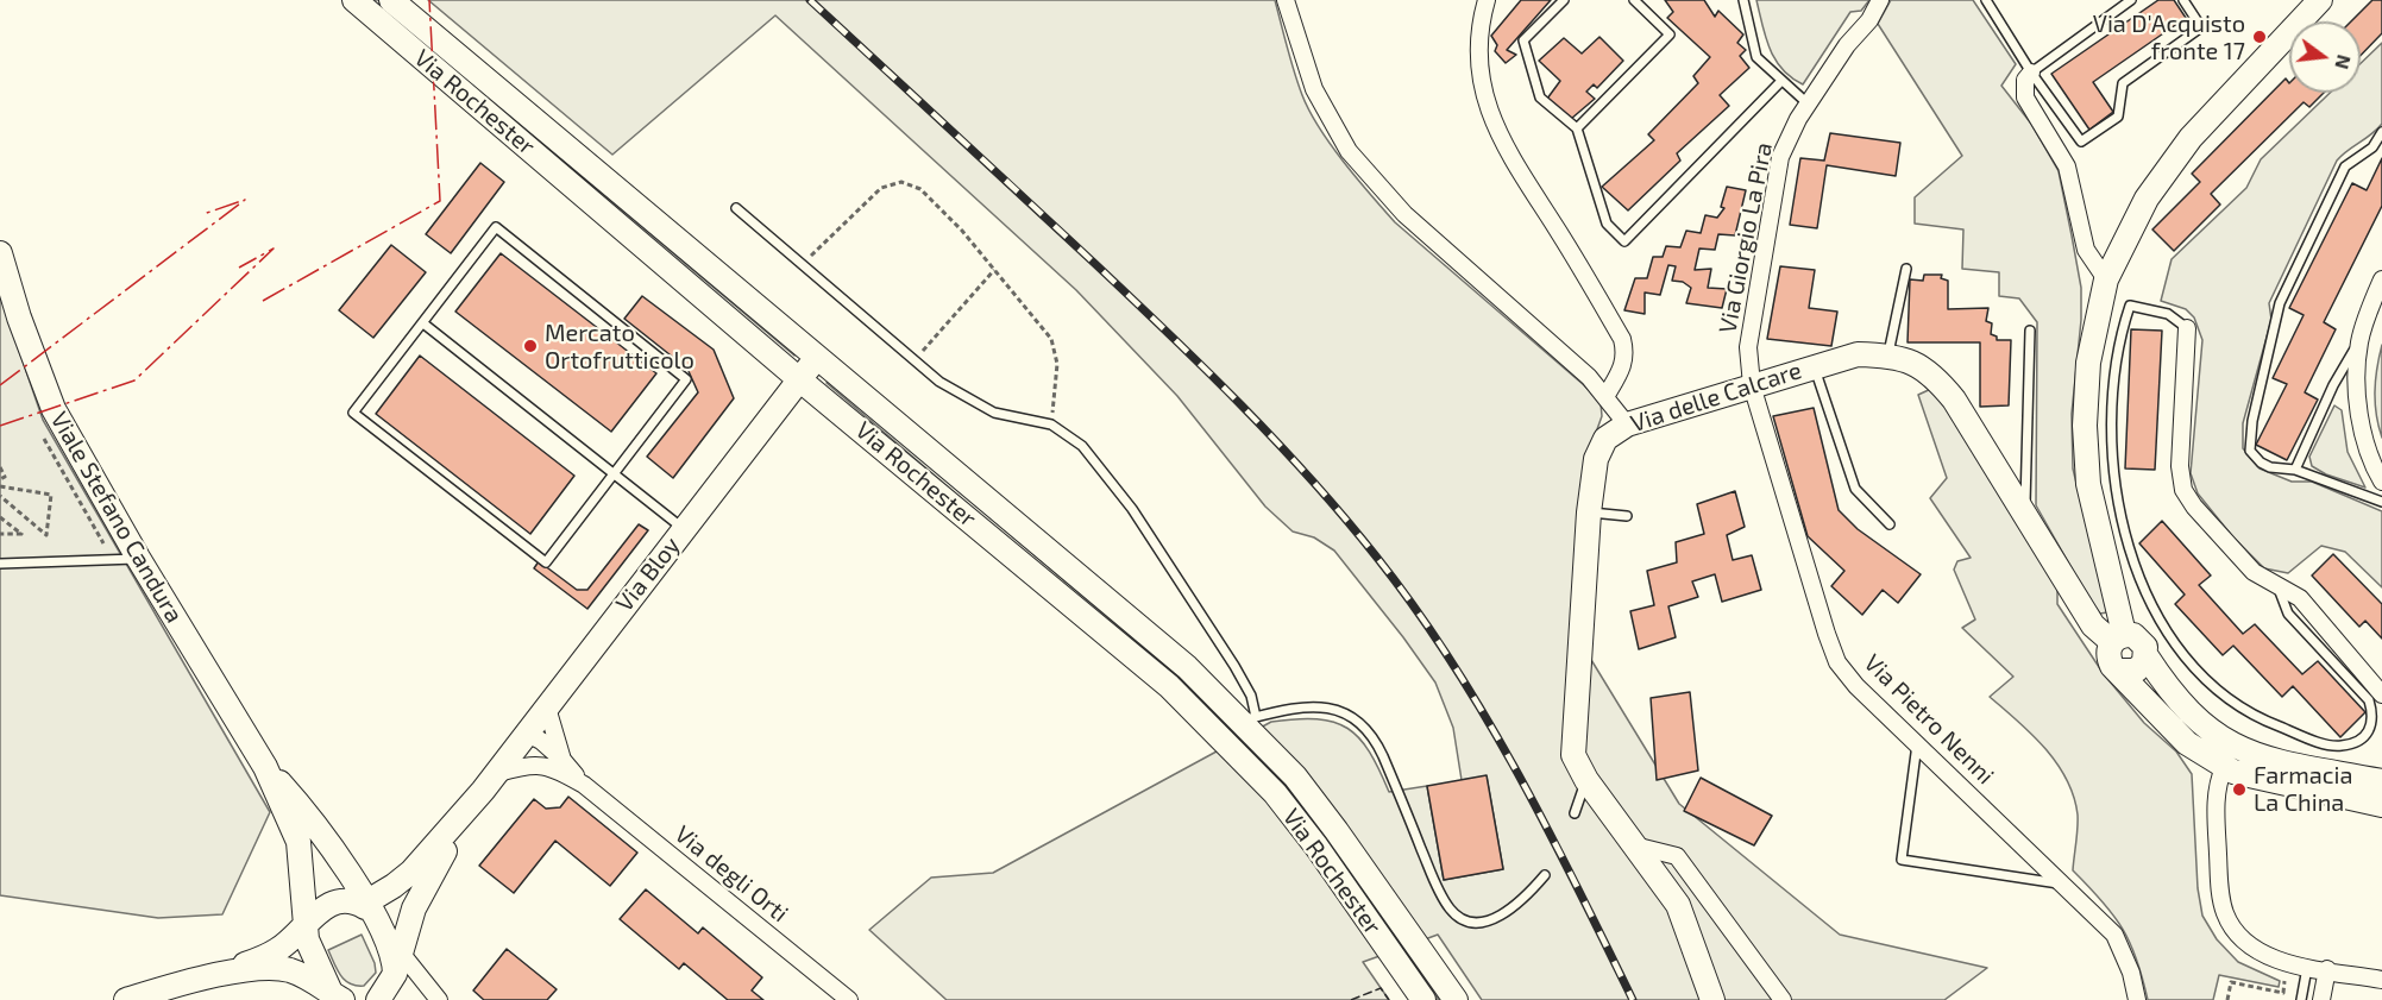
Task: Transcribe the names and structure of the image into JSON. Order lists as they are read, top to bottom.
{
  "streets": {
    "main road": [
      "Via Rochester",
      "Via delle Calcare",
      "Viale Stefano Candura",
      "Via Bloy"
    ],
    "street": ["Via Giorgio La Pira", "Via Pietro Nenni", "Via degli Orti"]
  },
  "crossings": [
    ["Via Rochester", "Via Bloy"],
    ["Via Giorgio La Pira", "Via delle Calcare"],
    ["Via Giorgio La Pira", "Via Pietro Nenni"],
    ["Via delle Calcare", "Via Pietro Nenni"],
    ["Via Bloy", "Via degli Orti"]
  ],
  "places": ["Via D'Acquisto fronte 17", "Mercato Ortofrutticolo", "Farmacia La China"],
  "north": "right"
}
